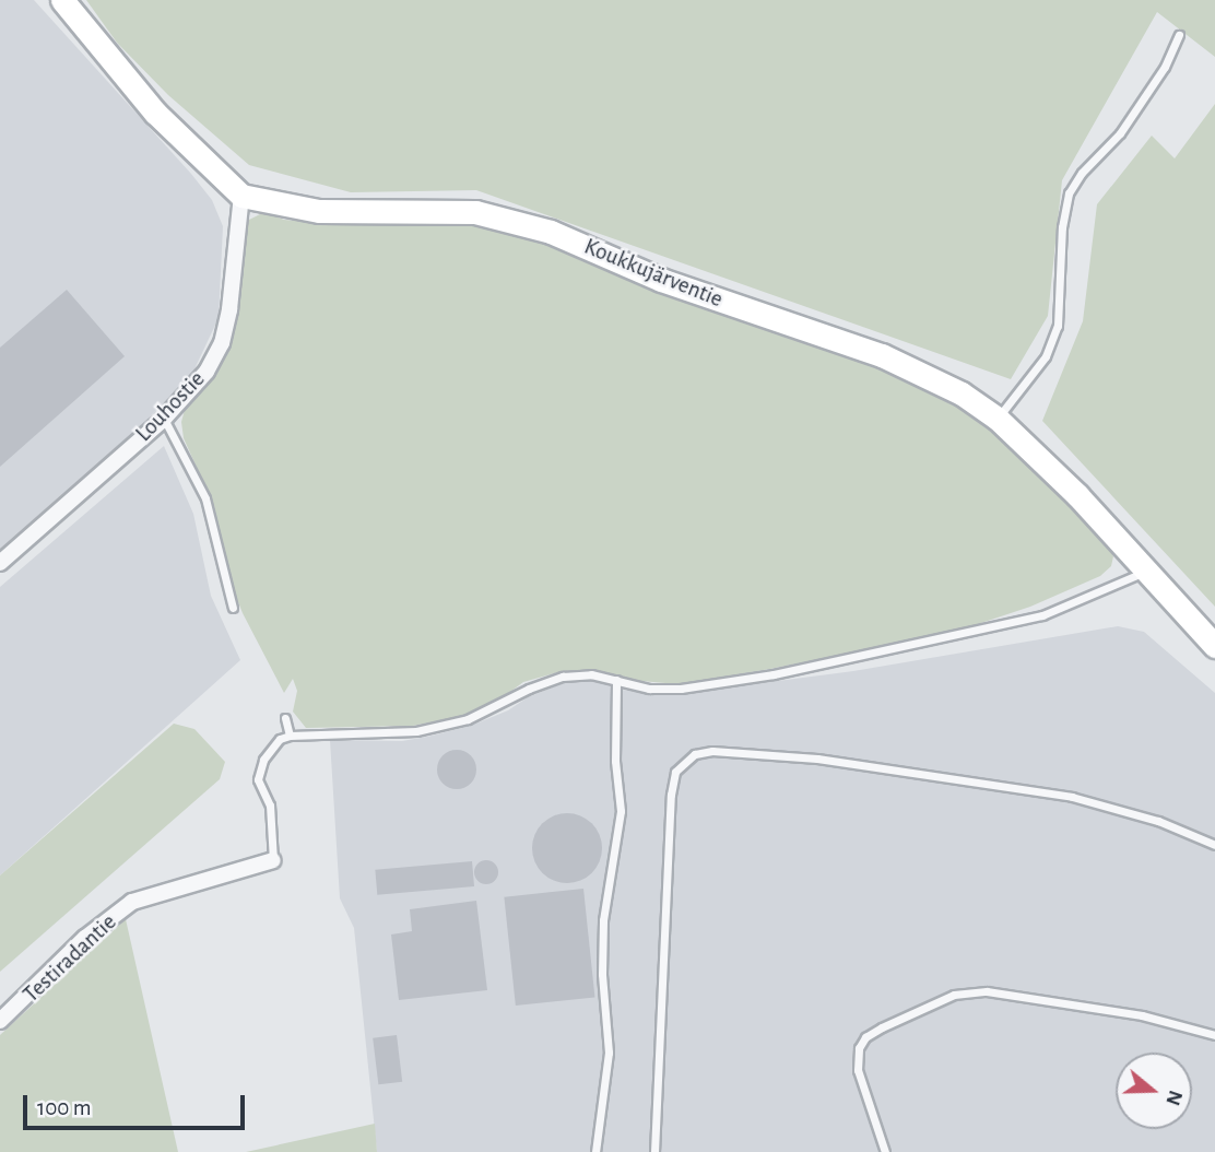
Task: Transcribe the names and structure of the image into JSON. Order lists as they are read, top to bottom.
{
  "streets": {
    "street": ["Koukkujärventie", "Louhostie", "Testiradantie"]
  },
  "crossings": [
    ["Koukkujärventie", "Louhostie"]
  ],
  "scale_bar": "100 m",
  "north": "right"
}
